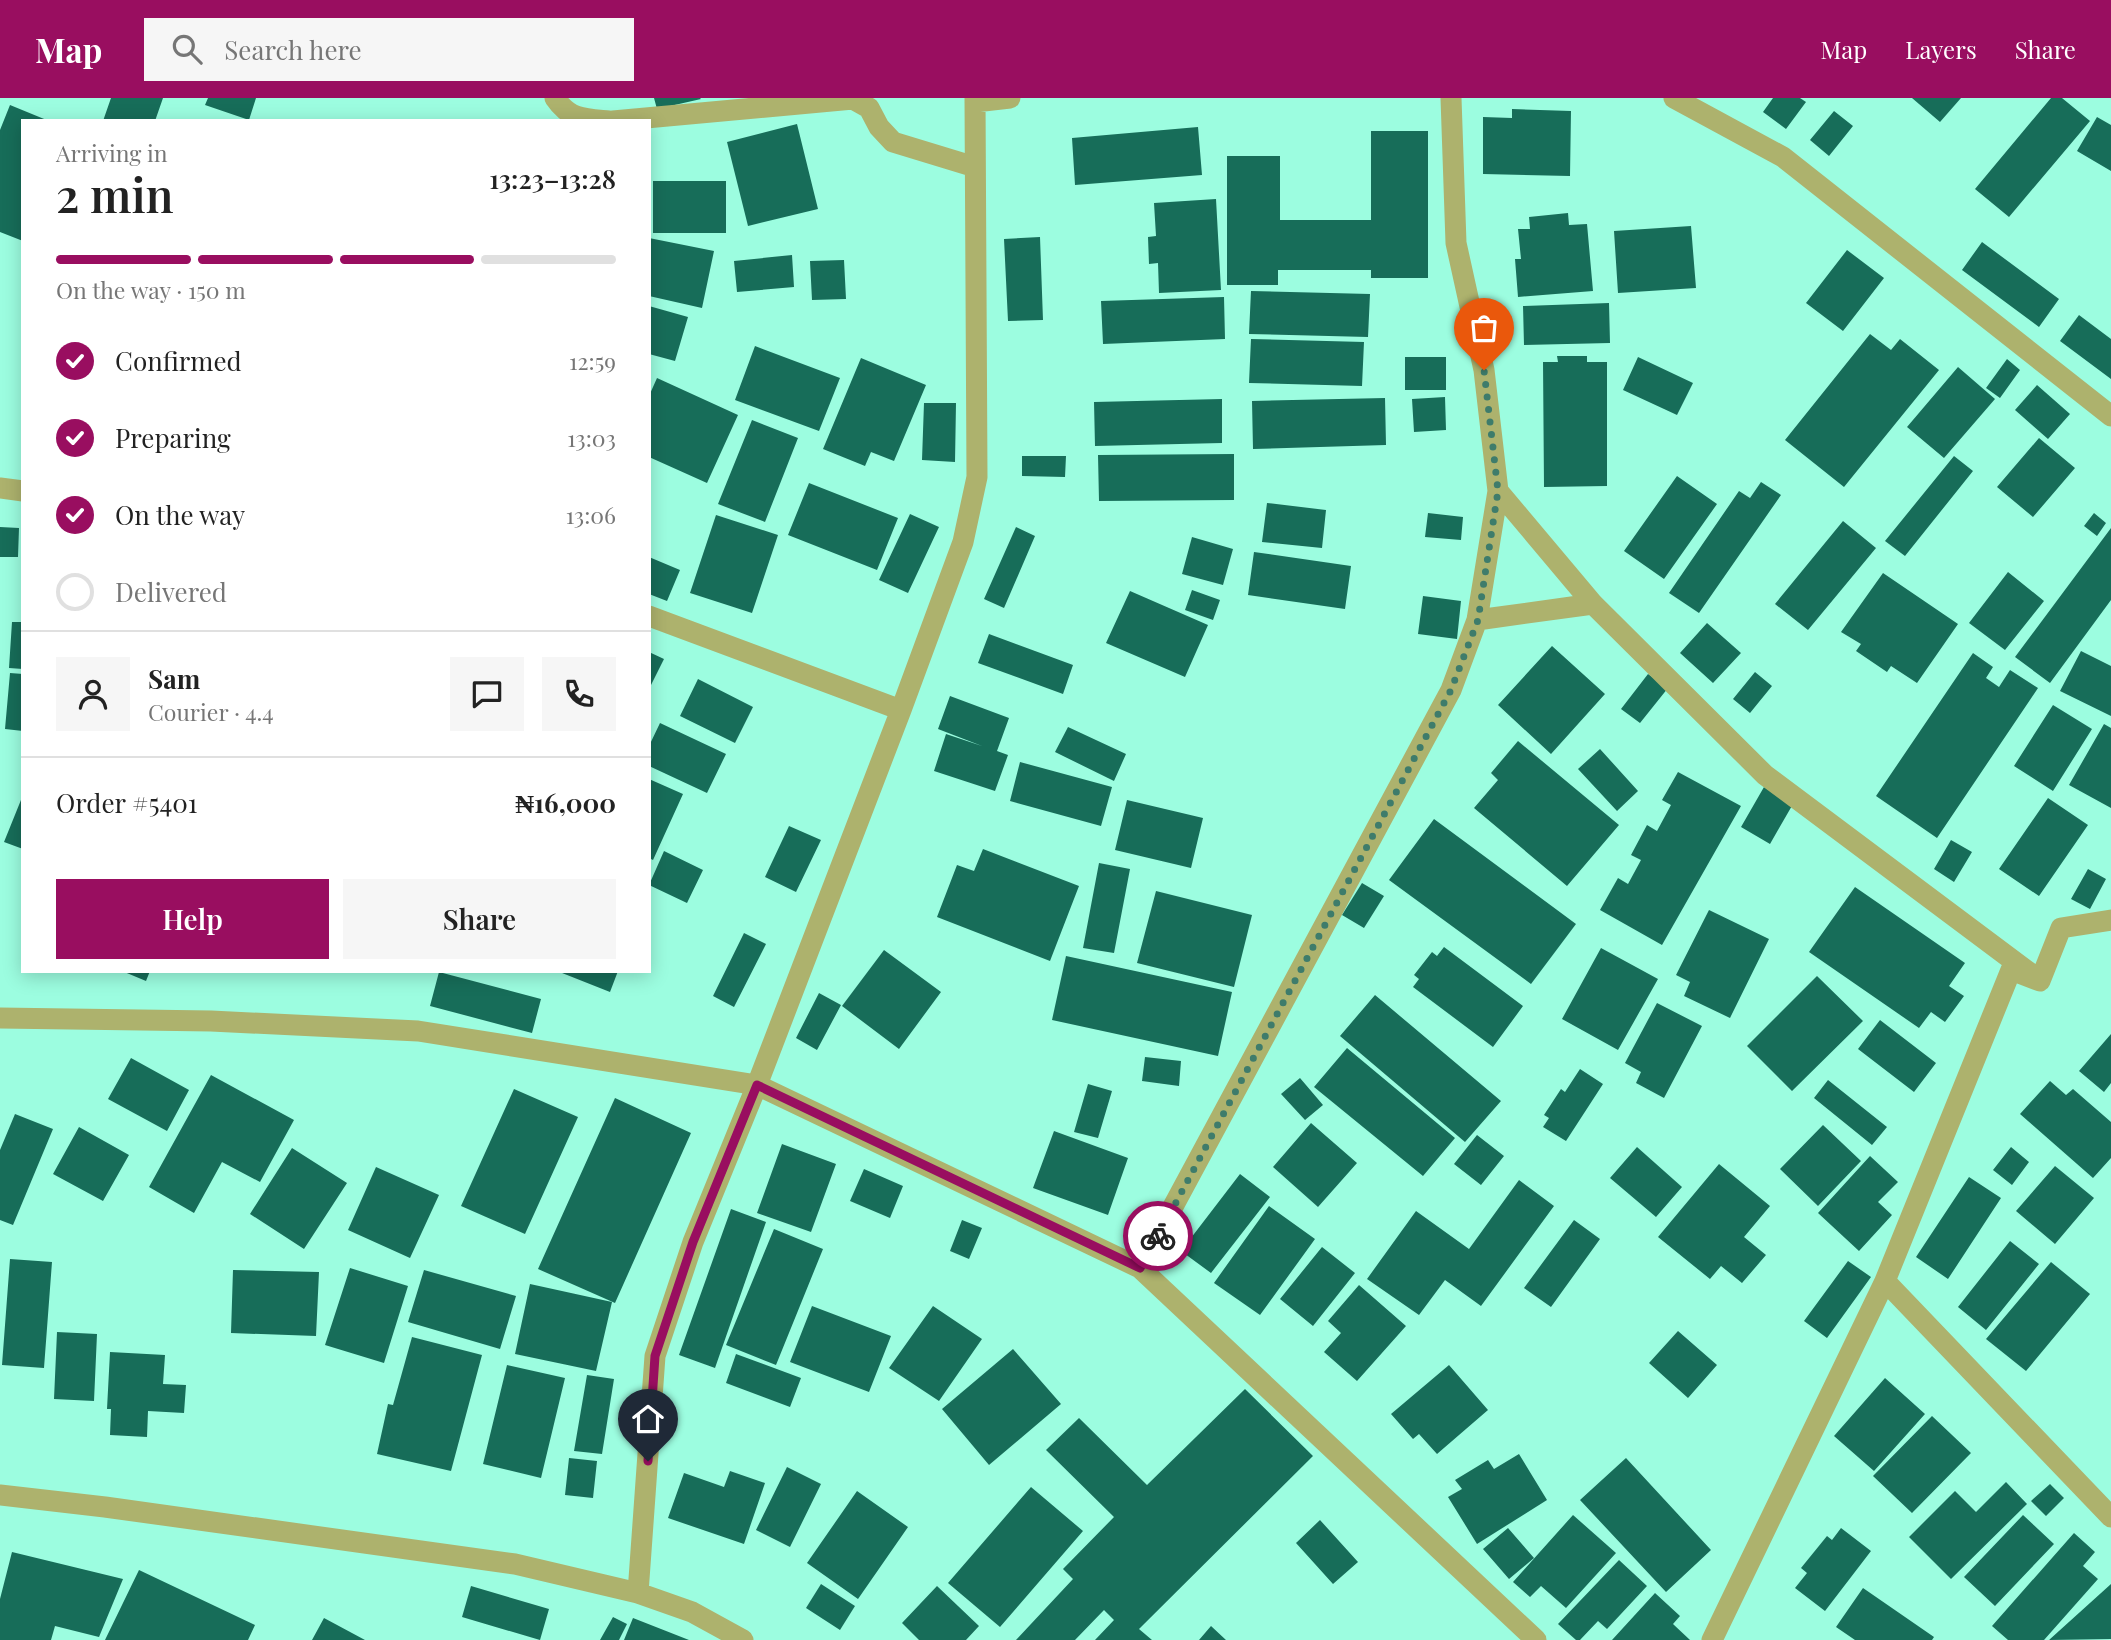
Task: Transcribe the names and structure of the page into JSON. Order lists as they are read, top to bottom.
{
  "page": {
    "header": "Map",
    "search": "Search here",
    "nav": ["Map", "Layers", "Share"],
    "heading": ["2 min", "Arriving in", "13:23–13:28"],
    "panel": [
      "Sam",
      "Courier · 4.4",
      "Order #5401",
      "₦16,000"
    ],
    "bar": "On the way · 150 m",
    "list": [
      ["Confirmed", "12:59"],
      ["Preparing", "13:03"],
      ["On the way", "13:06"],
      "Delivered"
    ],
    "buttons": ["Help", "Share"]
  }
}
